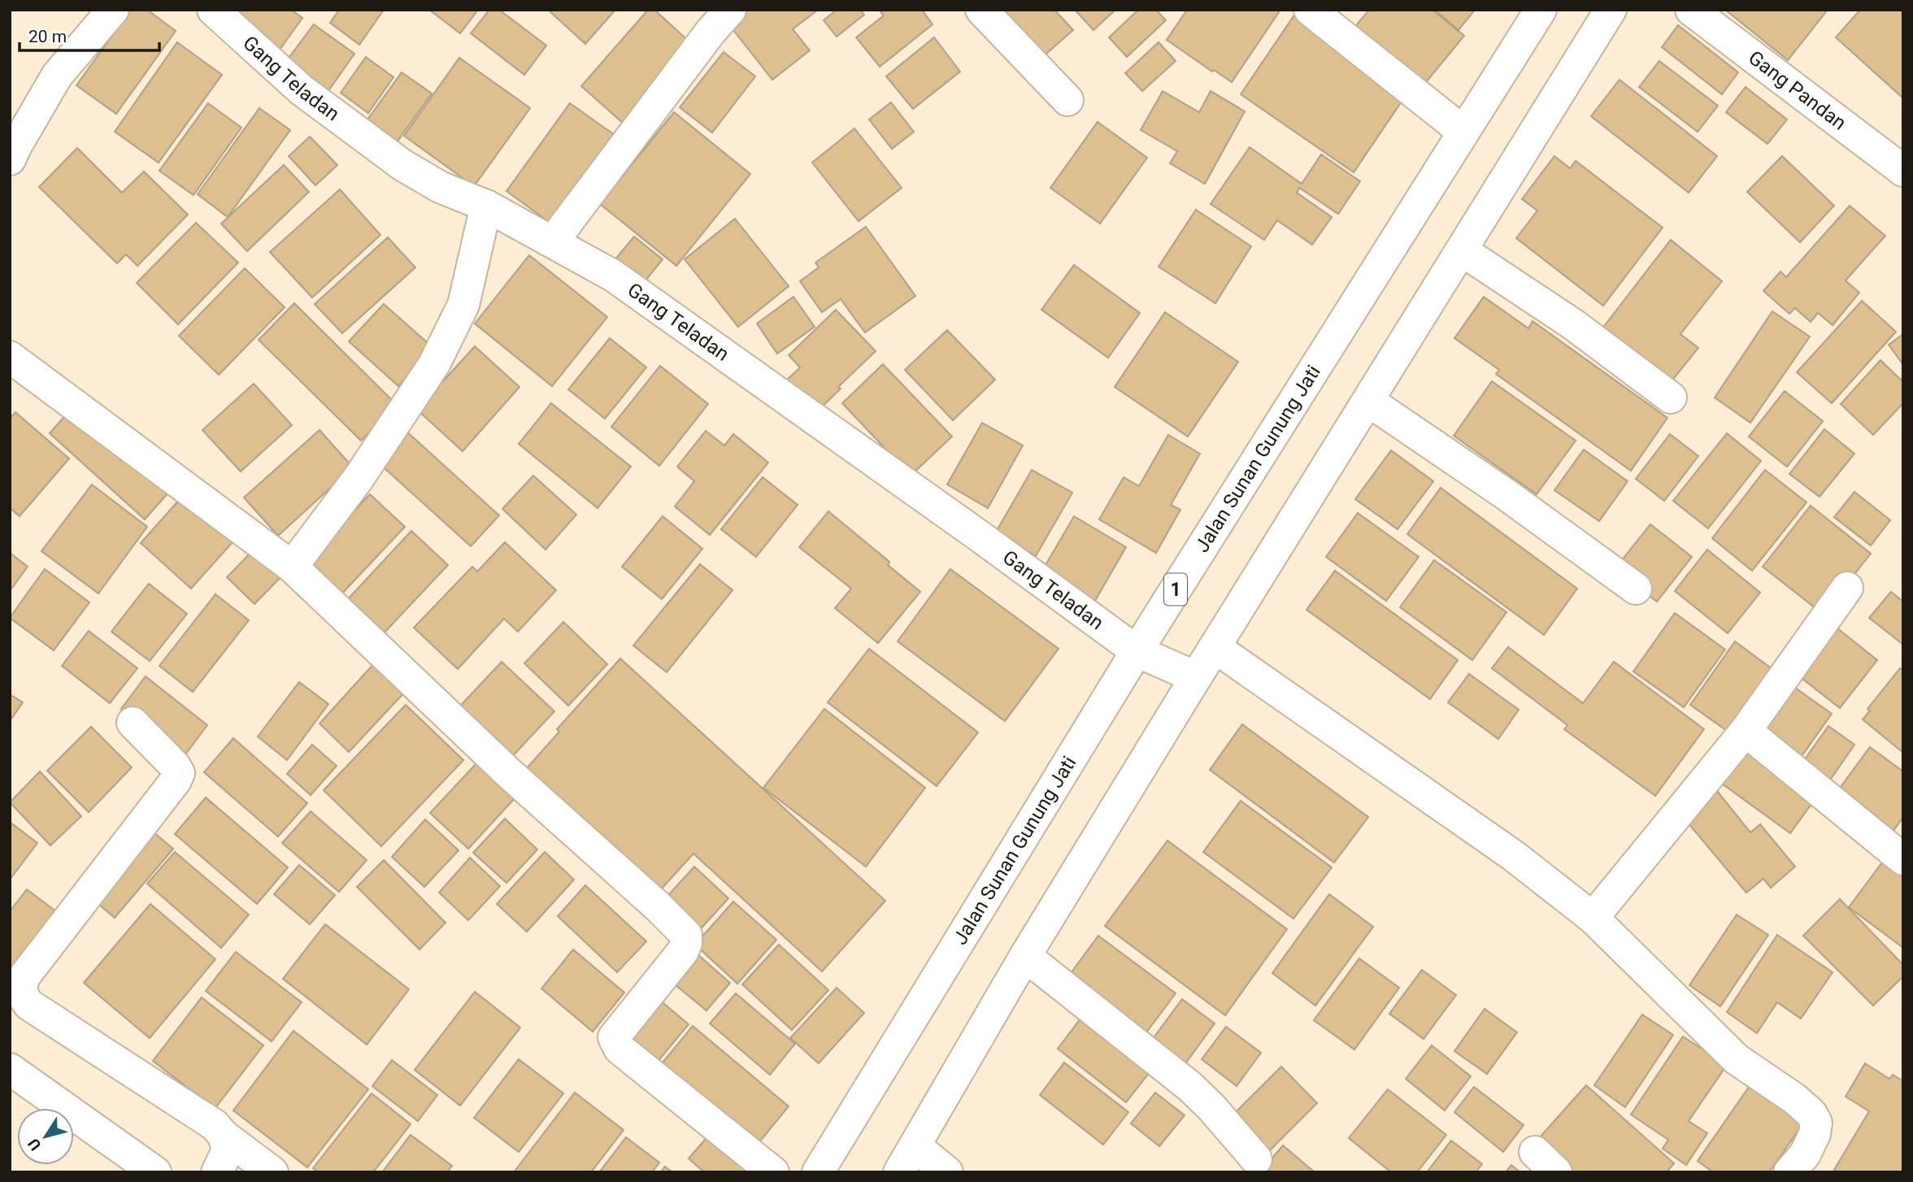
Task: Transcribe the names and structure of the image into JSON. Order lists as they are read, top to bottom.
{
  "streets": {
    "main road": [
      "Gang Teladan",
      "Gang Pandan",
      "Jalan Sunan Gunung Jati",
      "1"
    ]
  },
  "crossings": [
    ["Gang Teladan", "Jalan Sunan Gunung Jati"]
  ],
  "scale_bar": "20 m",
  "north": "bottom left"
}
